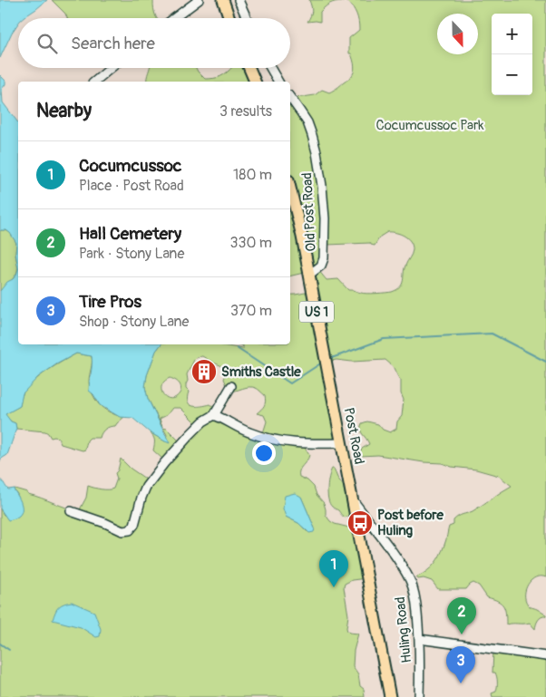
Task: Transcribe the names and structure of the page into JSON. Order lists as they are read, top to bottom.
{
  "streets": {
    "main road": ["US 1", "Post Road"],
    "street": ["Old Post Road", "Huling Road"]
  },
  "crossings": [
    ["Old Post Road", "Post Road"],
    ["Post Road", "Huling Road"]
  ],
  "parks": ["Cocumcussoc Park"],
  "places": {
    "building": ["Smiths Castle"],
    "bus stop": ["Post before Huling"]
  },
  "north": "bottom",
  "page": {
    "map_buttons": ["+", "−"],
    "search": "Search here",
    "heading": ["Nearby", "3 results"],
    "list": [
      {
        "mark": "1",
        "name": "Cocumcussoc",
        "note": "Place · Post Road",
        "value": "180 m"
      },
      {
        "mark": "2",
        "name": "Hall Cemetery",
        "note": "Park · Stony Lane",
        "value": "330 m"
      },
      {
        "mark": "3",
        "name": "Tire Pros",
        "note": "Shop · Stony Lane",
        "value": "370 m"
      }
    ],
    "pins": ["1", "2", "3"]
  }
}
